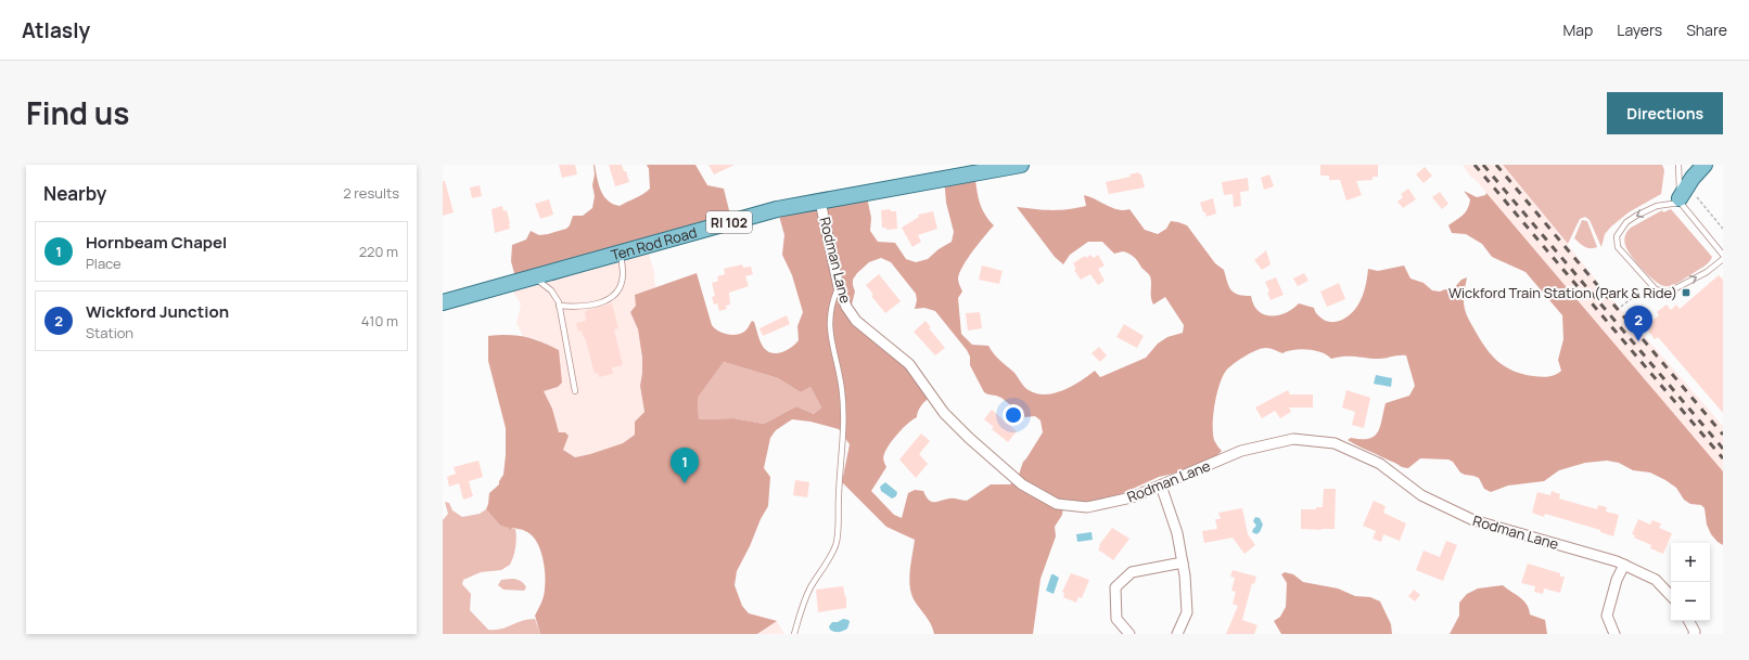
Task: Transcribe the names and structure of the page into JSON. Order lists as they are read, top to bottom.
{
  "streets": {
    "main road": ["RI 102", "Ten Rod Road"],
    "street": ["Rodman Lane"]
  },
  "crossings": [
    ["Ten Rod Road", "Rodman Lane"]
  ],
  "places": {
    "transit": ["Wickford Train Station (Park & Ride)"]
  },
  "page": {
    "header": "Atlasly",
    "nav": ["Map", "Layers", "Share"],
    "title": "Find us",
    "buttons": "Directions",
    "heading": ["Nearby", "2 results"],
    "list": [
      {
        "mark": "1",
        "name": "Hornbeam Chapel",
        "note": "Place",
        "value": "220 m"
      },
      {
        "mark": "2",
        "name": "Wickford Junction",
        "note": "Station",
        "value": "410 m"
      }
    ],
    "pins": ["2", "1"],
    "map_buttons": ["+", "−"]
  }
}
